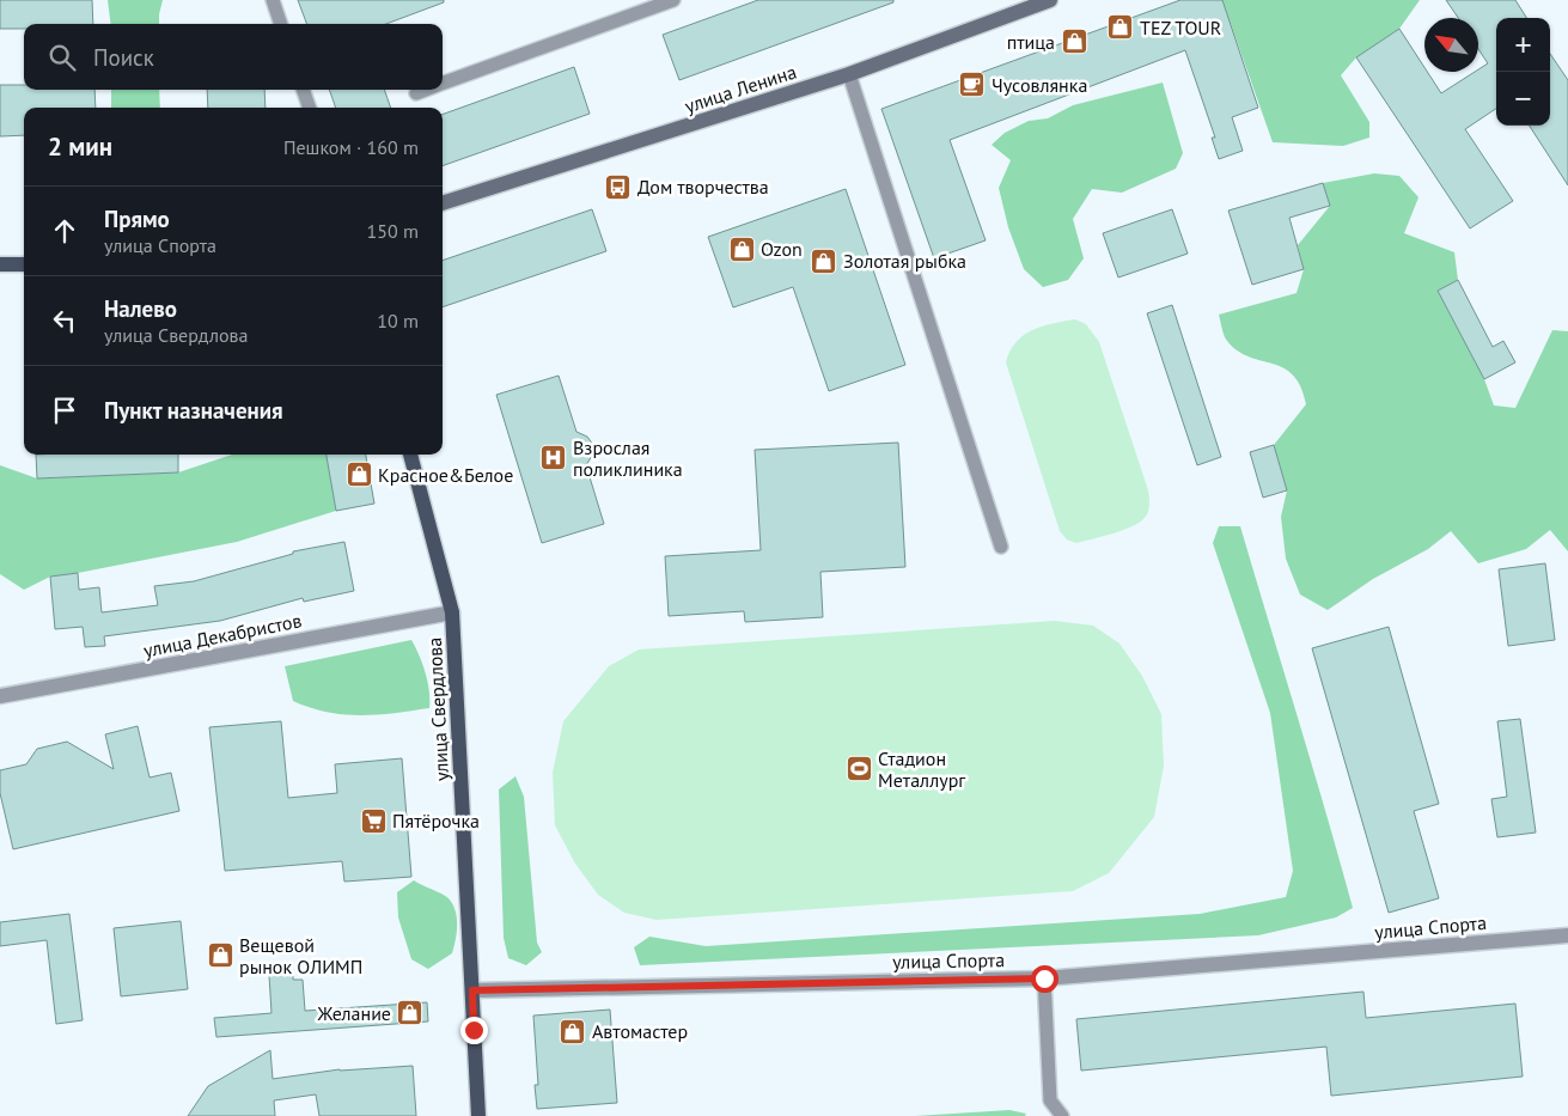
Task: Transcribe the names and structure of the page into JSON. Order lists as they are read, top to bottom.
{
  "streets": {
    "main road": ["улица Ленина", "улица Свердлова"],
    "street": ["улица Декабристов", "улица Спорта"]
  },
  "crossings": [
    ["улица Декабристов", "улица Свердлова"],
    ["улица Свердлова", "улица Спорта"]
  ],
  "places": {
    "shop": [
      "TEZ TOUR",
      "птица",
      "Ozon",
      "Золотая рыбка",
      "Красное&Белое",
      "Вещевой рынок ОЛИМП",
      "Желание",
      "Автомастер"
    ],
    "cafe": ["Чусовлянка"],
    "bus stop": ["Дом творчества"],
    "hospital": ["Взрослая поликлиника"],
    "sports": ["Стадион Металлург"],
    "supermarket": ["Пятёрочка"]
  },
  "north": "top left",
  "page": {
    "map_buttons": ["+", "−"],
    "search": "Поиск",
    "heading": ["2 мин", "Пешком · 160 m"],
    "list": [
      ["Прямо", "улица Спорта", "150 m"],
      ["Налево", "улица Свердлова", "10 m"],
      "Пункт назначения"
    ]
  }
}
